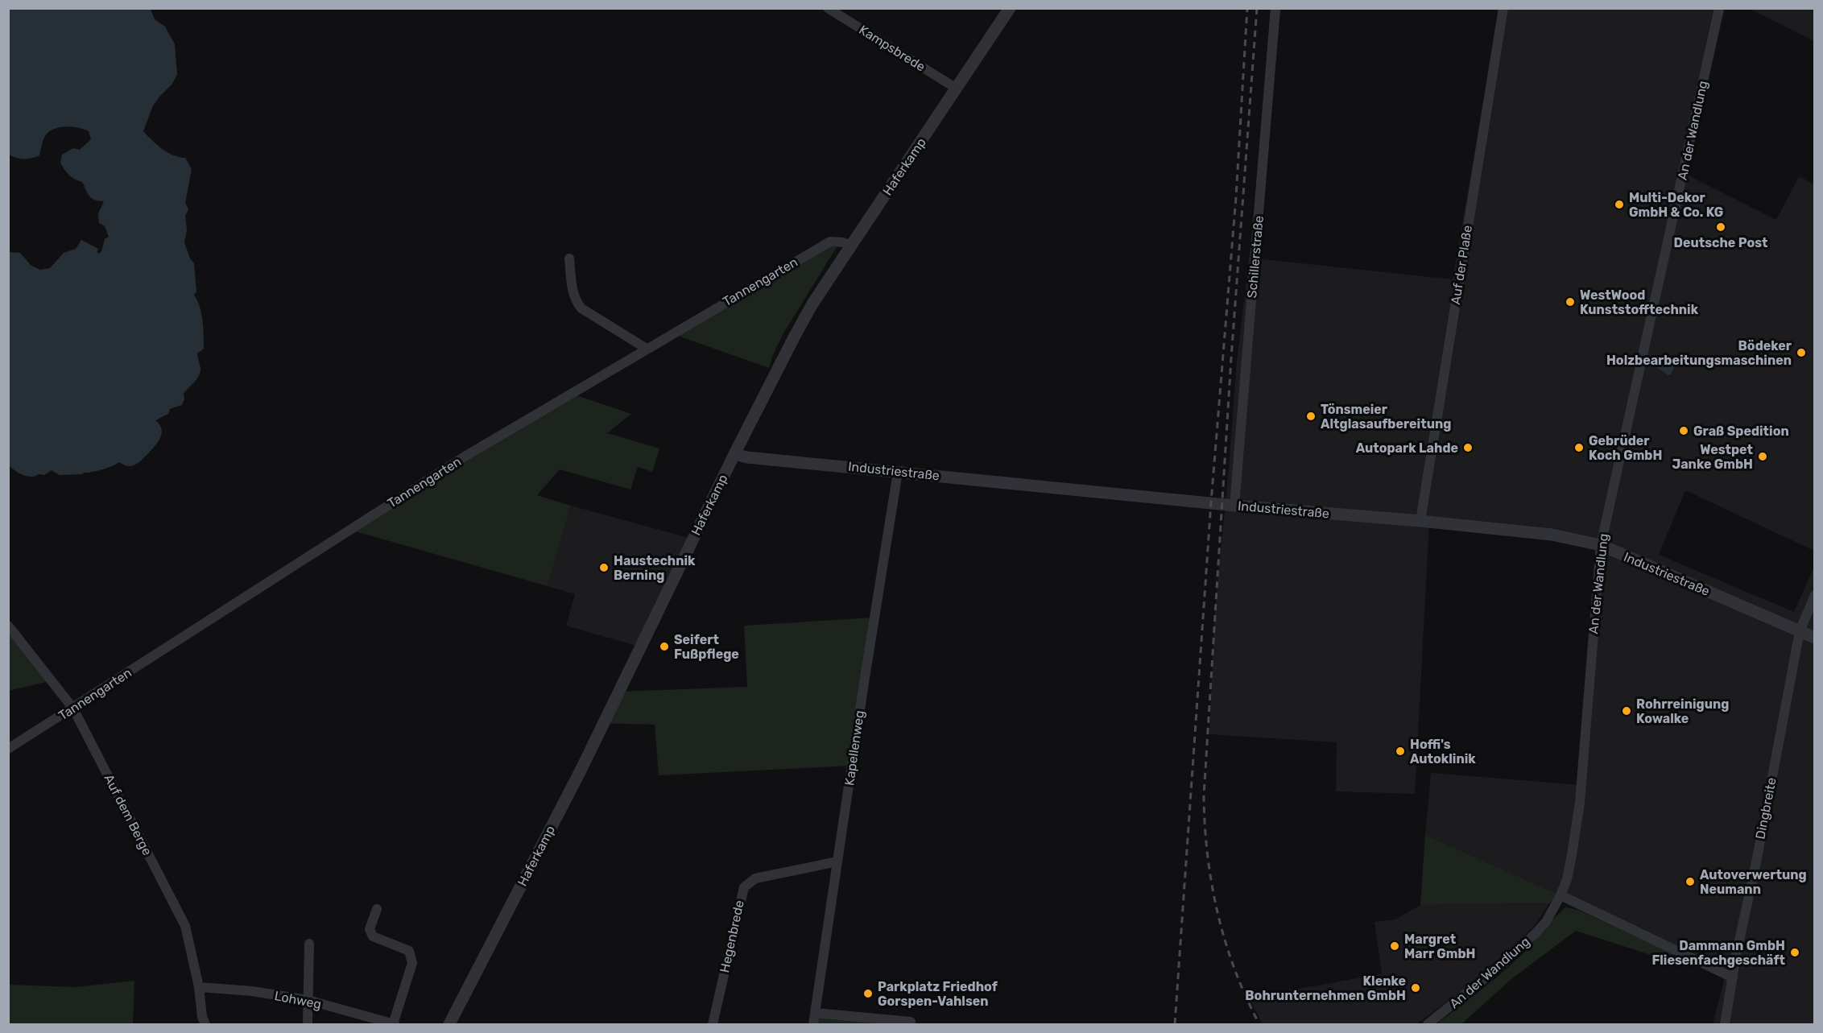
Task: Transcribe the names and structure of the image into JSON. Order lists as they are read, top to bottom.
{
  "streets": {
    "street": [
      "Kampsbrede",
      "An der Wandlung",
      "Haferkamp",
      "Schillerstraße",
      "Auf der Plaße",
      "Tannengarten",
      "Industriestraße",
      "Kapellenweg",
      "Dingbreite",
      "Auf dem Berge",
      "Hegenbrede",
      "Lohweg"
    ]
  },
  "crossings": [
    ["Kampsbrede", "Haferkamp"],
    ["An der Wandlung", "Industriestraße"],
    ["Haferkamp", "Tannengarten"],
    ["Haferkamp", "Industriestraße"],
    ["Schillerstraße", "Industriestraße"],
    ["Auf der Plaße", "Industriestraße"],
    ["Tannengarten", "Auf dem Berge"],
    ["Industriestraße", "Kapellenweg"],
    ["Industriestraße", "Dingbreite"],
    ["Kapellenweg", "Hegenbrede"],
    ["Auf dem Berge", "Lohweg"]
  ],
  "places": [
    "Multi-Dekor GmbH & Co. KG",
    "Deutsche Post",
    "WestWood Kunststofftechnik",
    "Bödeker Holzbearbeitungsmaschinen",
    "Tönsmeier Altglasaufbereitung",
    "Graß Spedition",
    "Autopark Lahde",
    "Gebrüder Koch GmbH",
    "Westpet Janke GmbH",
    "Haustechnik Berning",
    "Seifert Fußpflege",
    "Rohrreinigung Kowalke",
    "Hoffi's Autoklinik",
    "Autoverwertung Neumann",
    "Margret Marr GmbH",
    "Dammann GmbH Fliesenfachgeschäft",
    "Klenke Bohrunternehmen GmbH",
    "Parkplatz Friedhof Gorspen-Vahlsen"
  ]
}
